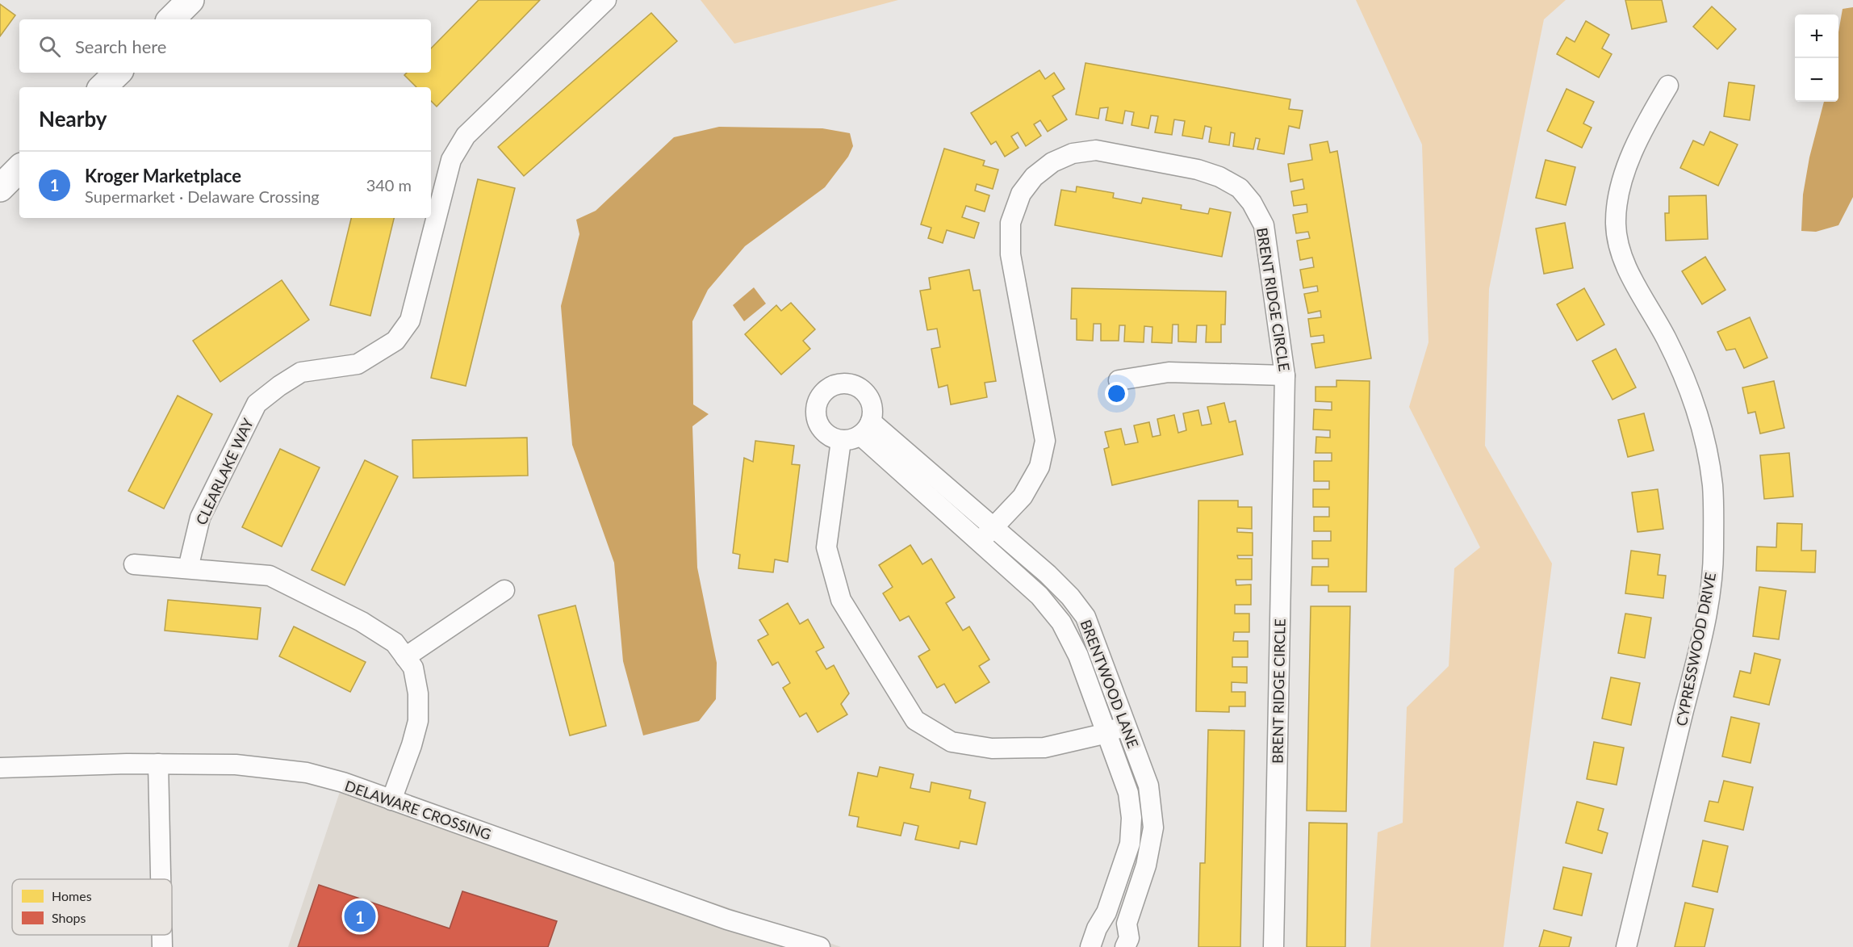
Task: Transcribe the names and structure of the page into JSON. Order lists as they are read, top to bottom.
{
  "streets": {
    "street": [
      "BRENT RIDGE CIRCLE",
      "CLEARLAKE WAY",
      "CYPRESSWOOD DRIVE",
      "BRENTWOOD LANE",
      "DELAWARE CROSSING"
    ]
  },
  "crossings": [
    ["BRENT RIDGE CIRCLE", "BRENTWOOD LANE"]
  ],
  "legend": ["Homes", "Shops"],
  "page": {
    "map_buttons": ["+", "−"],
    "search": "Search here",
    "heading": "Nearby",
    "list": [
      {
        "mark": "1",
        "name": "Kroger Marketplace",
        "note": "Supermarket · Delaware Crossing",
        "value": "340 m"
      }
    ],
    "pins": "1"
  }
}
